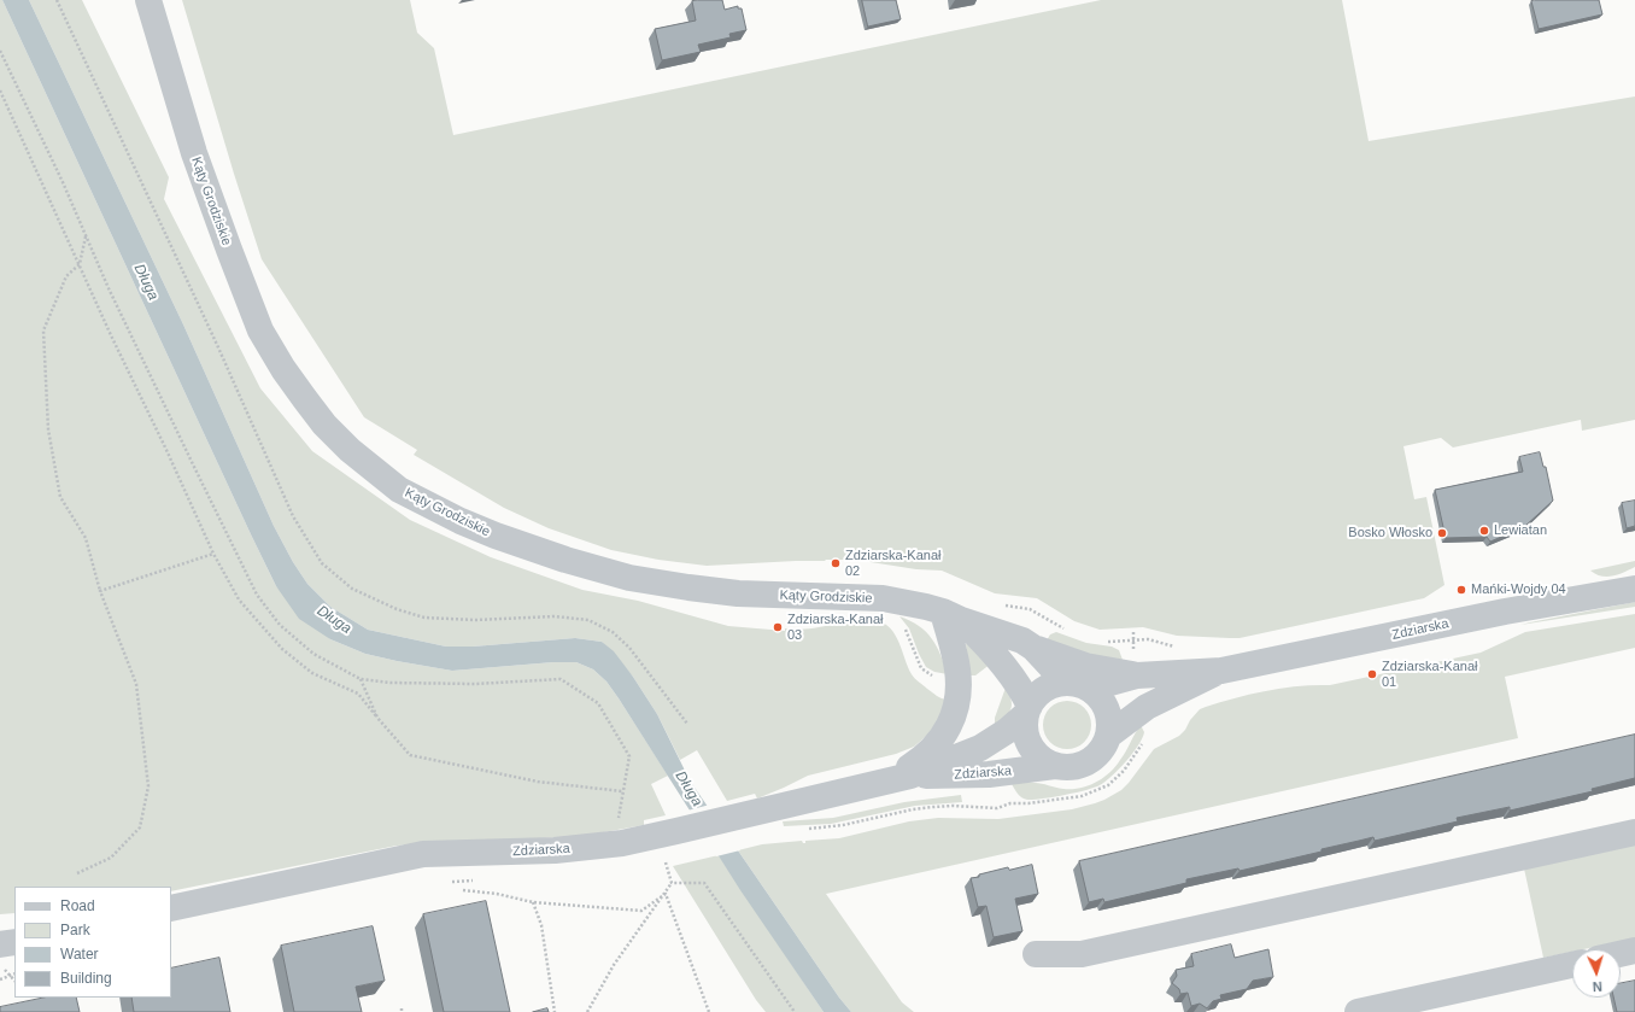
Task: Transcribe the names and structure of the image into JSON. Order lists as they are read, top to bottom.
{
  "streets": {
    "street": ["Kąty Grodziskie", "Zdziarska"]
  },
  "crossings": [
    ["Kąty Grodziskie", "Zdziarska"]
  ],
  "water": ["Długa"],
  "places": [
    "Lewiatan",
    "Bosko Włosko",
    "Zdziarska-Kanał 02",
    "Mańki-Wojdy 04",
    "Zdziarska-Kanał 03",
    "Zdziarska-Kanał 01"
  ],
  "legend": [
    "Road",
    "Park",
    "Water",
    "Building"
  ],
  "north": "bottom"
}
